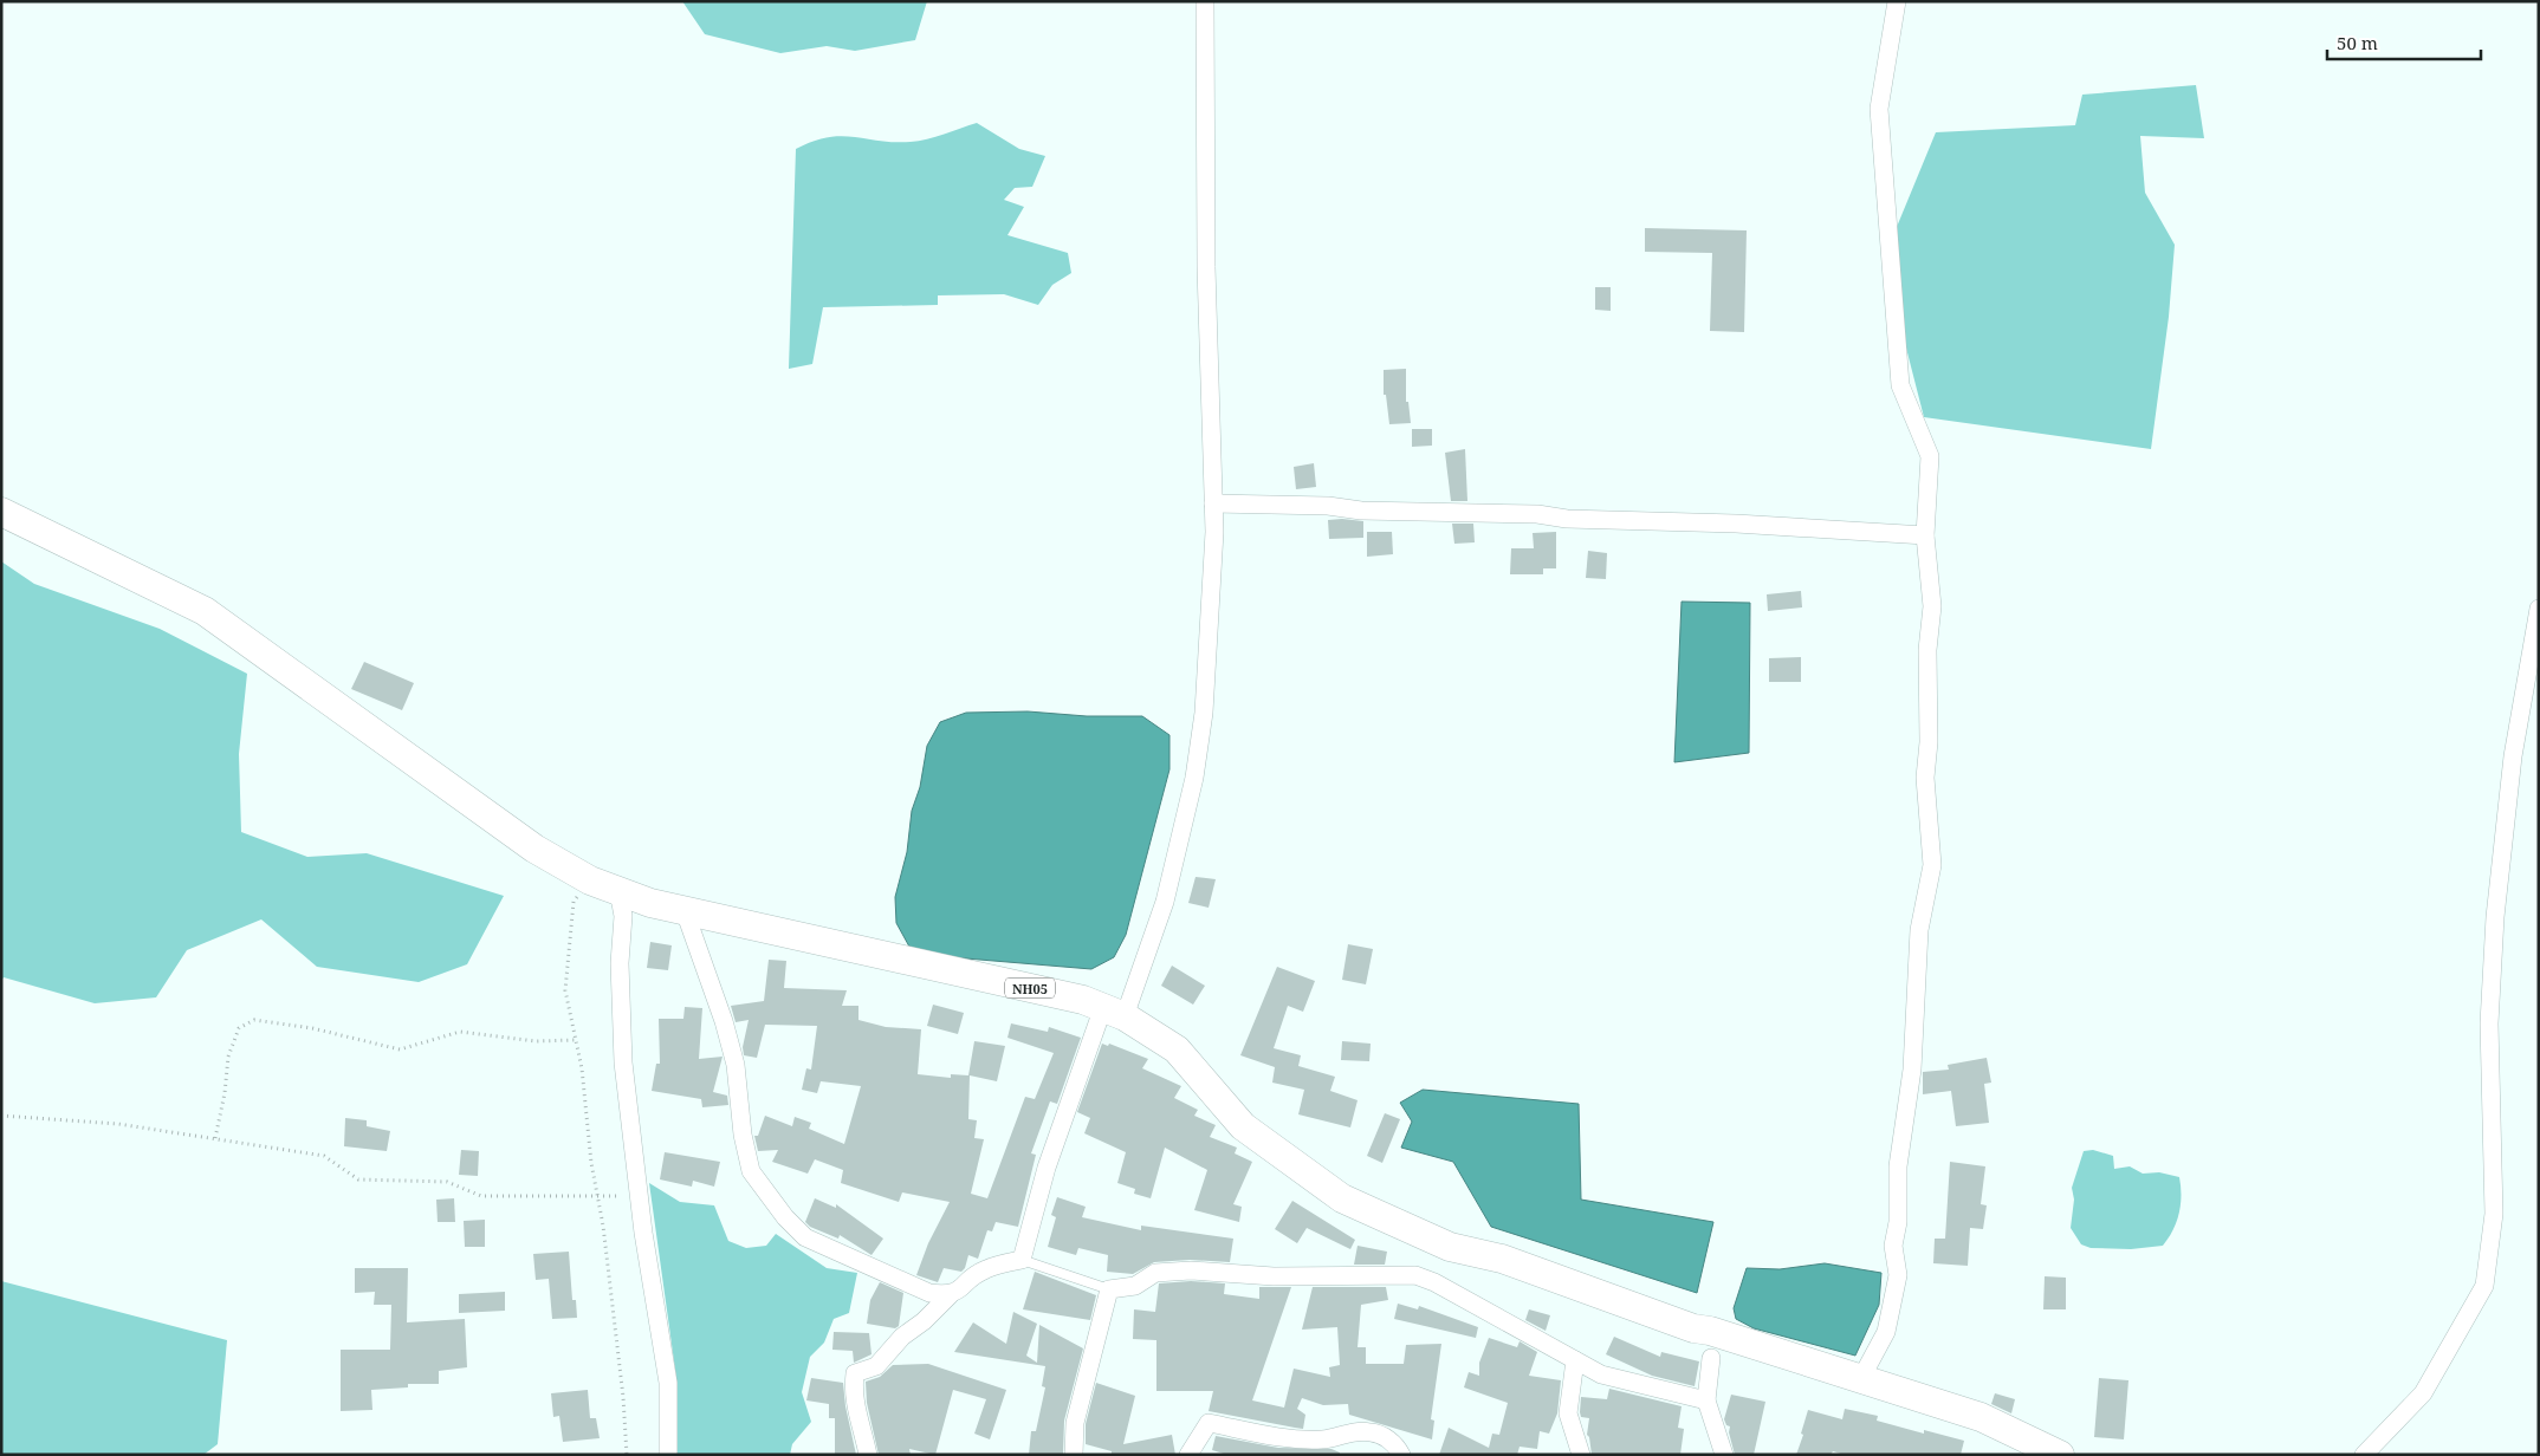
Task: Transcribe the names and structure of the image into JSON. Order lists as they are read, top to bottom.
{
  "streets": {
    "main road": ["NH05"]
  },
  "scale_bar": "50 m"
}
